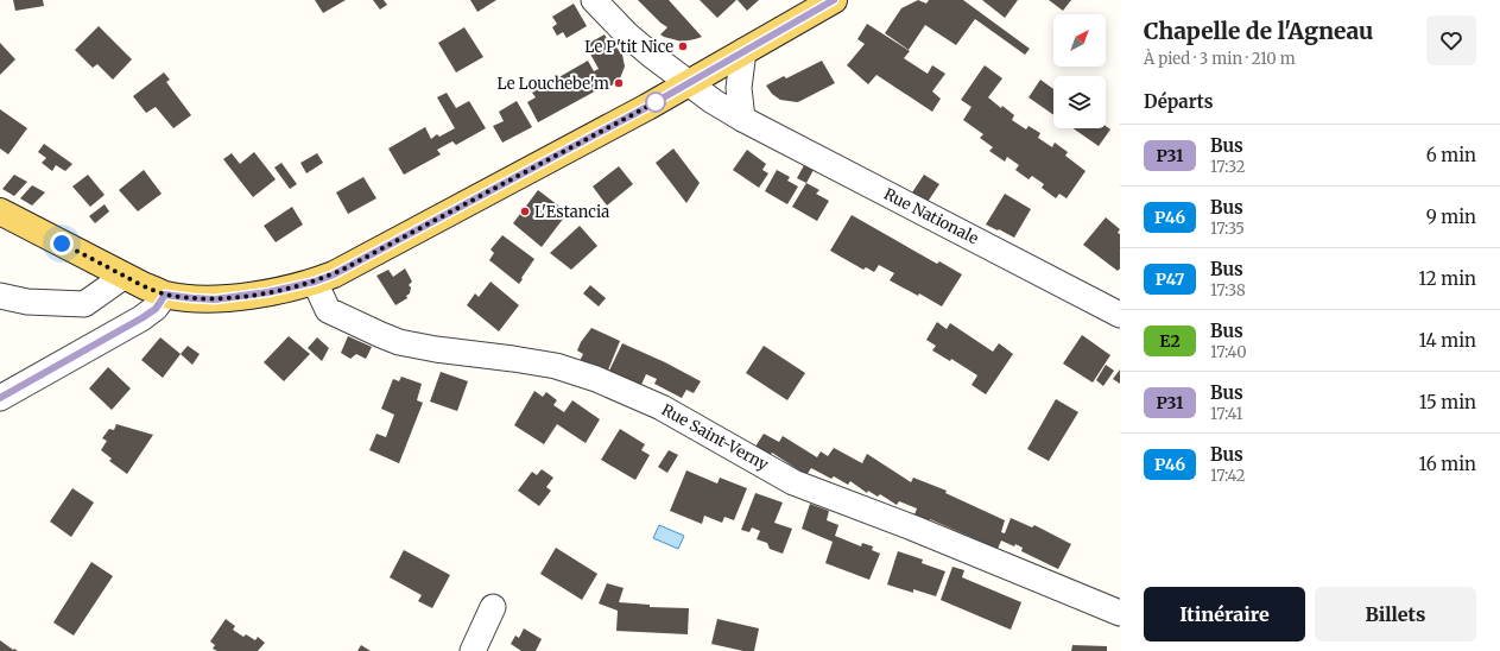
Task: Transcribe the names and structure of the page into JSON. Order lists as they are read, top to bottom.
{
  "streets": {
    "street": ["Rue Nationale", "Rue Saint-Verny"]
  },
  "places": ["Le P'tit Nice", "Le Louchebe'm", "L'Estancia"],
  "lines": ["bus line P31"],
  "north": "top right",
  "page": {
    "heading": [
      ["Chapelle de l'Agneau", "À pied · 3 min · 210 m"],
      "Départs"
    ],
    "list": [
      {
        "mark": "P31",
        "name": "Bus",
        "note": "17:32",
        "value": "6 min"
      },
      {
        "mark": "P46",
        "name": "Bus",
        "note": "17:35",
        "value": "9 min"
      },
      {
        "mark": "P47",
        "name": "Bus",
        "note": "17:38",
        "value": "12 min"
      },
      {
        "mark": "E2",
        "name": "Bus",
        "note": "17:40",
        "value": "14 min"
      },
      {
        "mark": "P31",
        "name": "Bus",
        "note": "17:41",
        "value": "15 min"
      },
      {
        "mark": "P46",
        "name": "Bus",
        "note": "17:42",
        "value": "16 min"
      }
    ],
    "buttons": ["Itinéraire", "Billets"]
  }
}
